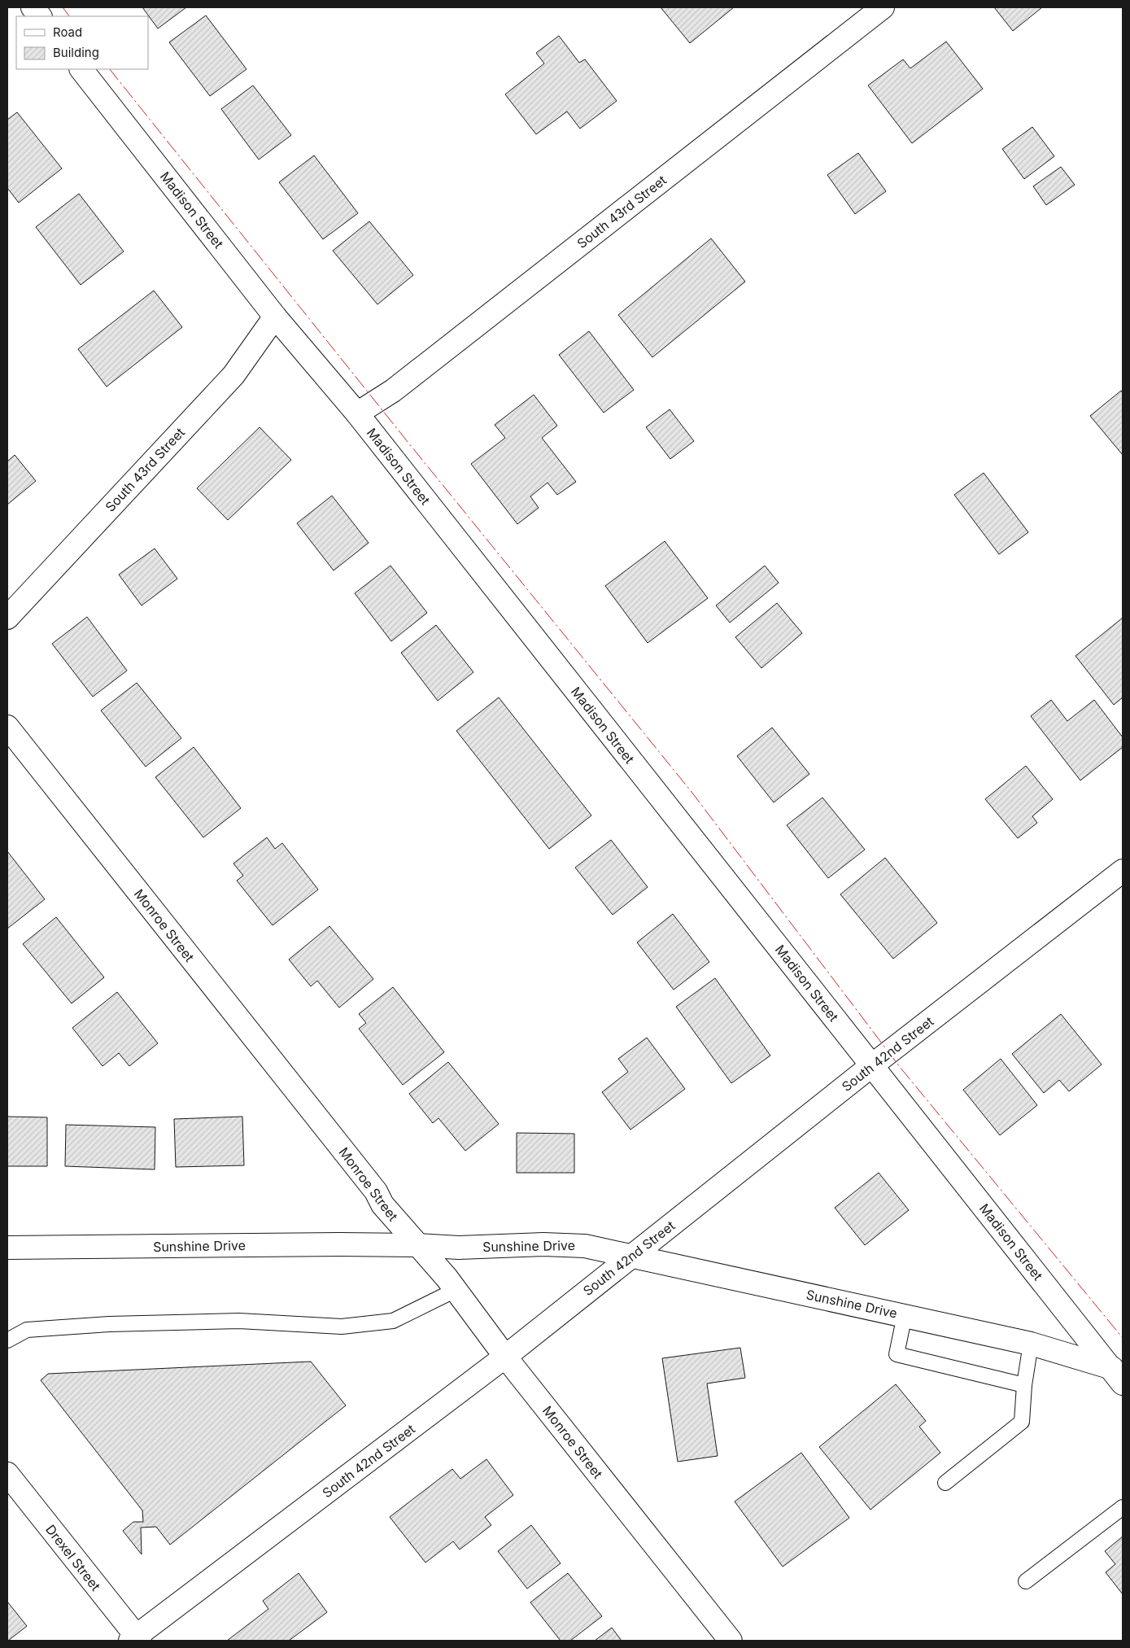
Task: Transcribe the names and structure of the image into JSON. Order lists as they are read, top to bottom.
{
  "streets": {
    "street": [
      "Madison Street",
      "South 43rd Street",
      "Monroe Street",
      "South 42nd Street",
      "Sunshine Drive",
      "Drexel Street"
    ]
  },
  "crossings": [
    ["Madison Street", "South 43rd Street"],
    ["Madison Street", "South 42nd Street"],
    ["Madison Street", "Sunshine Drive"],
    ["Monroe Street", "South 42nd Street"],
    ["Monroe Street", "Sunshine Drive"],
    ["South 42nd Street", "Sunshine Drive"],
    ["South 42nd Street", "Drexel Street"]
  ],
  "legend": ["Road", "Building"]
}
